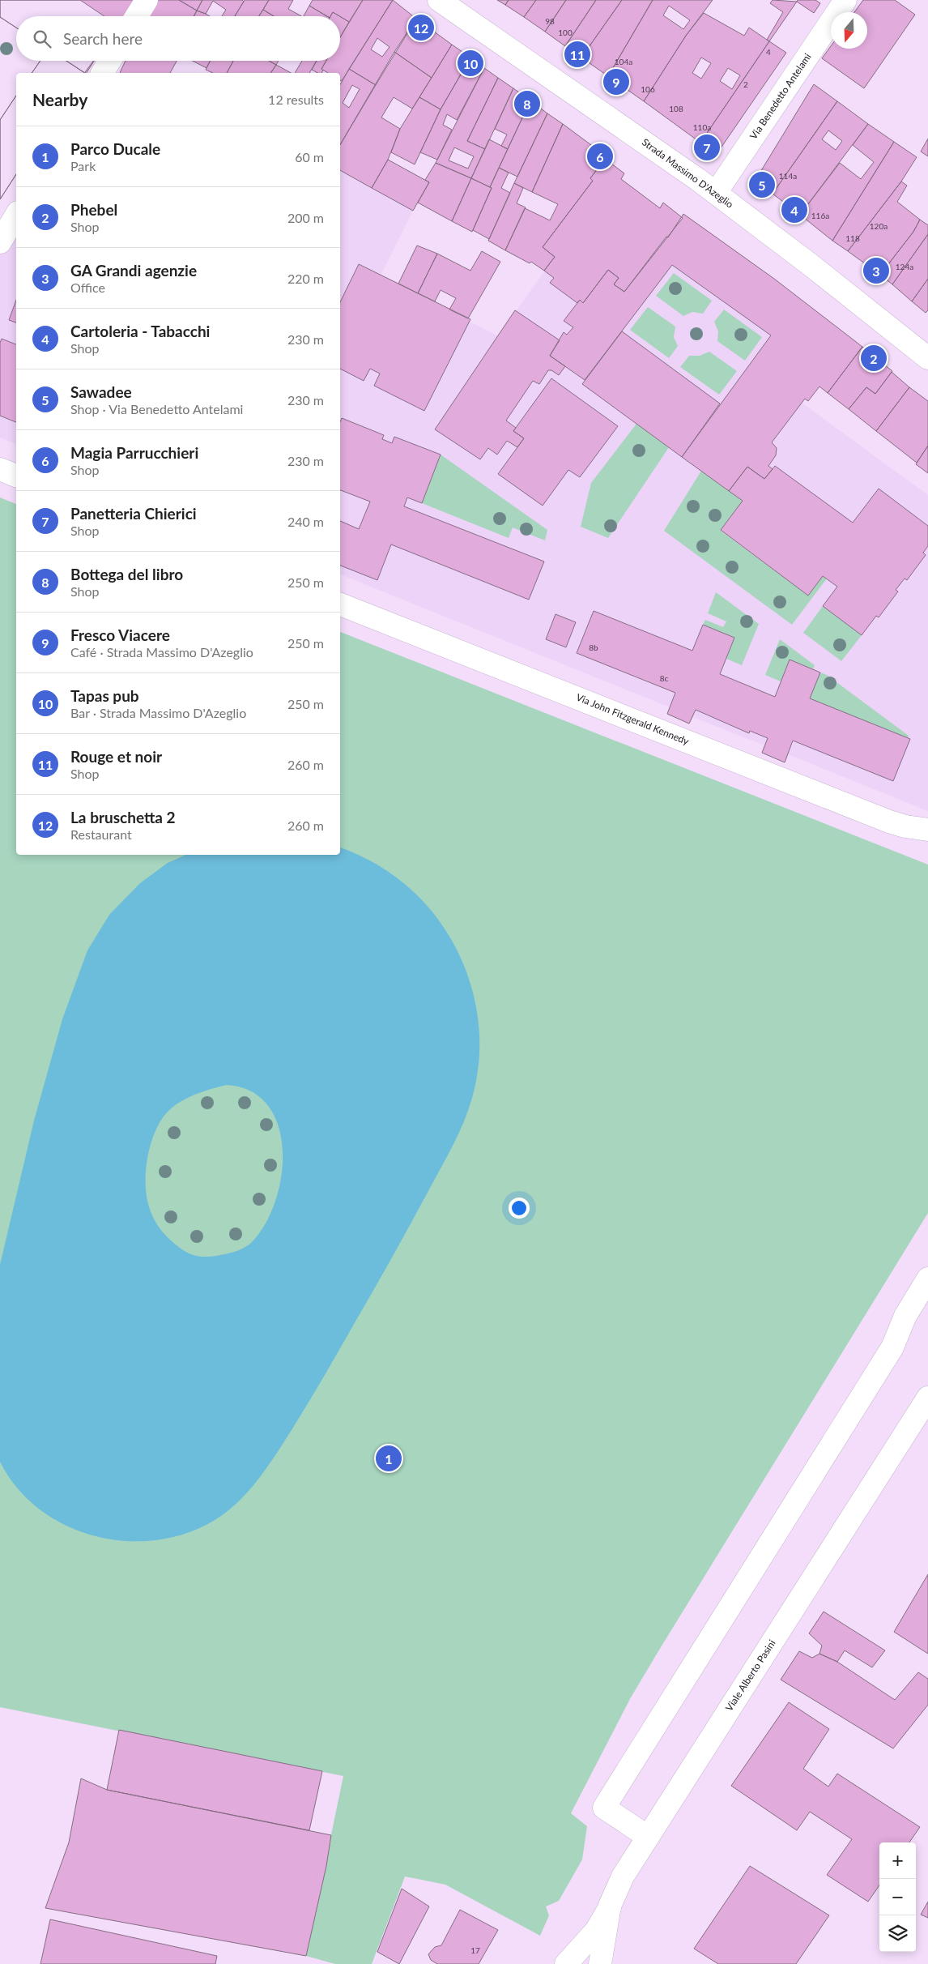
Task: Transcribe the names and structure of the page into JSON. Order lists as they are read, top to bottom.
{
  "streets": {
    "street": [
      "Via Benedetto Antelami",
      "Strada Massimo D'Azeglio",
      "Via John Fitzgerald Kennedy",
      "Viale Alberto Pasini"
    ]
  },
  "crossings": [
    ["Via Benedetto Antelami", "Strada Massimo D'Azeglio"]
  ],
  "house_numbers": [
    "98",
    "100",
    "4",
    "104a",
    "2",
    "106",
    "108",
    "110a",
    "114a",
    "116a",
    "120a",
    "118",
    "124a",
    "8b",
    "8c",
    "17"
  ],
  "north": "bottom",
  "page": {
    "pins": [
      "12",
      "11",
      "10",
      "9",
      "8",
      "7",
      "6",
      "5",
      "4",
      "3",
      "2",
      "1"
    ],
    "search": "Search here",
    "heading": ["Nearby", "12 results"],
    "list": [
      {
        "mark": "1",
        "name": "Parco Ducale",
        "note": "Park",
        "value": "60 m"
      },
      {
        "mark": "2",
        "name": "Phebel",
        "note": "Shop",
        "value": "200 m"
      },
      {
        "mark": "3",
        "name": "GA Grandi agenzie",
        "note": "Office",
        "value": "220 m"
      },
      {
        "mark": "4",
        "name": "Cartoleria - Tabacchi",
        "note": "Shop",
        "value": "230 m"
      },
      {
        "mark": "5",
        "name": "Sawadee",
        "note": "Shop · Via Benedetto Antelami",
        "value": "230 m"
      },
      {
        "mark": "6",
        "name": "Magia Parrucchieri",
        "note": "Shop",
        "value": "230 m"
      },
      {
        "mark": "7",
        "name": "Panetteria Chierici",
        "note": "Shop",
        "value": "240 m"
      },
      {
        "mark": "8",
        "name": "Bottega del libro",
        "note": "Shop",
        "value": "250 m"
      },
      {
        "mark": "9",
        "name": "Fresco Viacere",
        "note": "Café · Strada Massimo D'Azeglio",
        "value": "250 m"
      },
      {
        "mark": "10",
        "name": "Tapas pub",
        "note": "Bar · Strada Massimo D'Azeglio",
        "value": "250 m"
      },
      {
        "mark": "11",
        "name": "Rouge et noir",
        "note": "Shop",
        "value": "260 m"
      },
      {
        "mark": "12",
        "name": "La bruschetta 2",
        "note": "Restaurant",
        "value": "260 m"
      }
    ],
    "map_buttons": ["+", "−"]
  }
}
